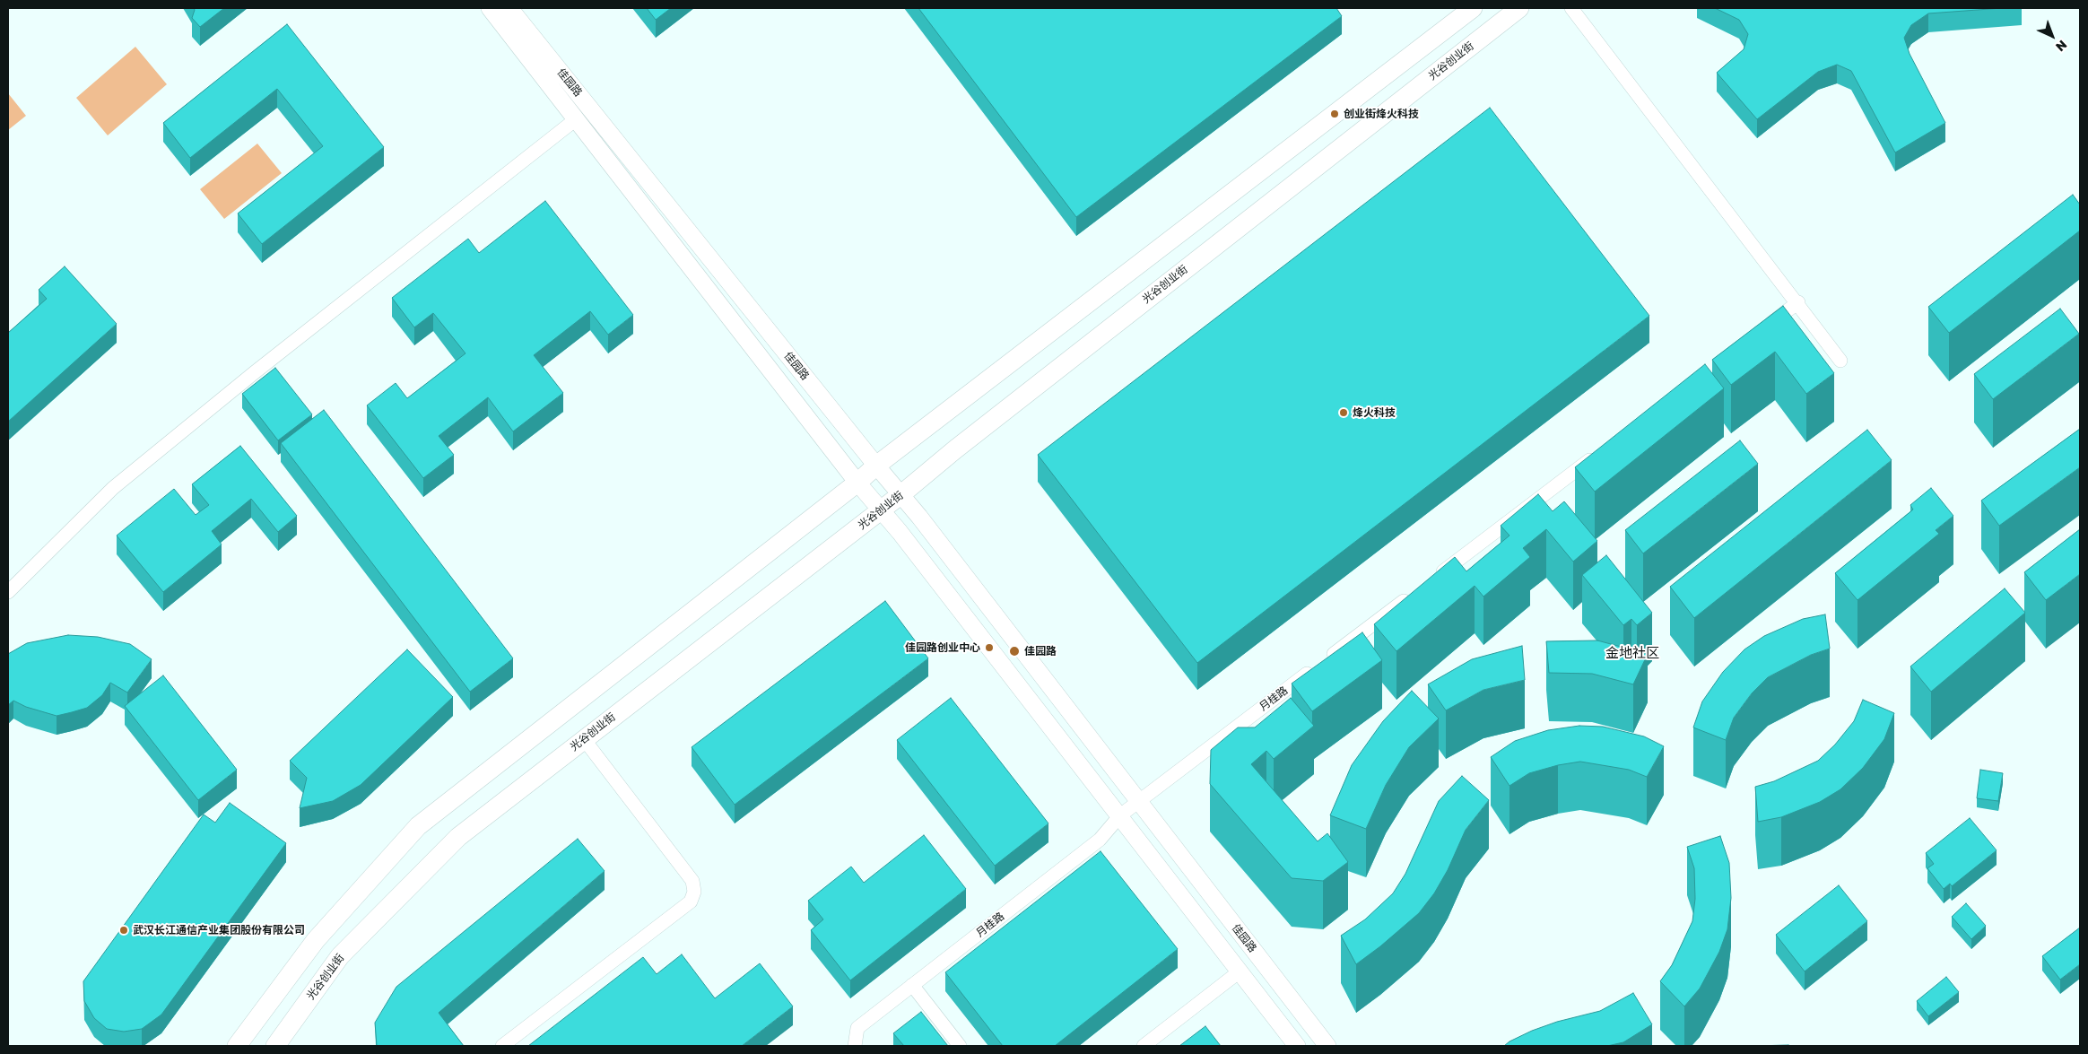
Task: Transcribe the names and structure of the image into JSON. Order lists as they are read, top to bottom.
{
  "streets": {
    "main road": ["光谷创业街"],
    "street": ["佳园路", "月桂路"]
  },
  "crossings": [
    ["光谷创业街", "佳园路"],
    ["佳园路", "月桂路"]
  ],
  "districts": ["金地社区"],
  "places": [
    "创业街烽火科技",
    "烽火科技",
    "佳园路创业中心",
    "佳园路",
    "武汉长江通信产业集团股份有限公司"
  ],
  "north": "bottom right"
}
